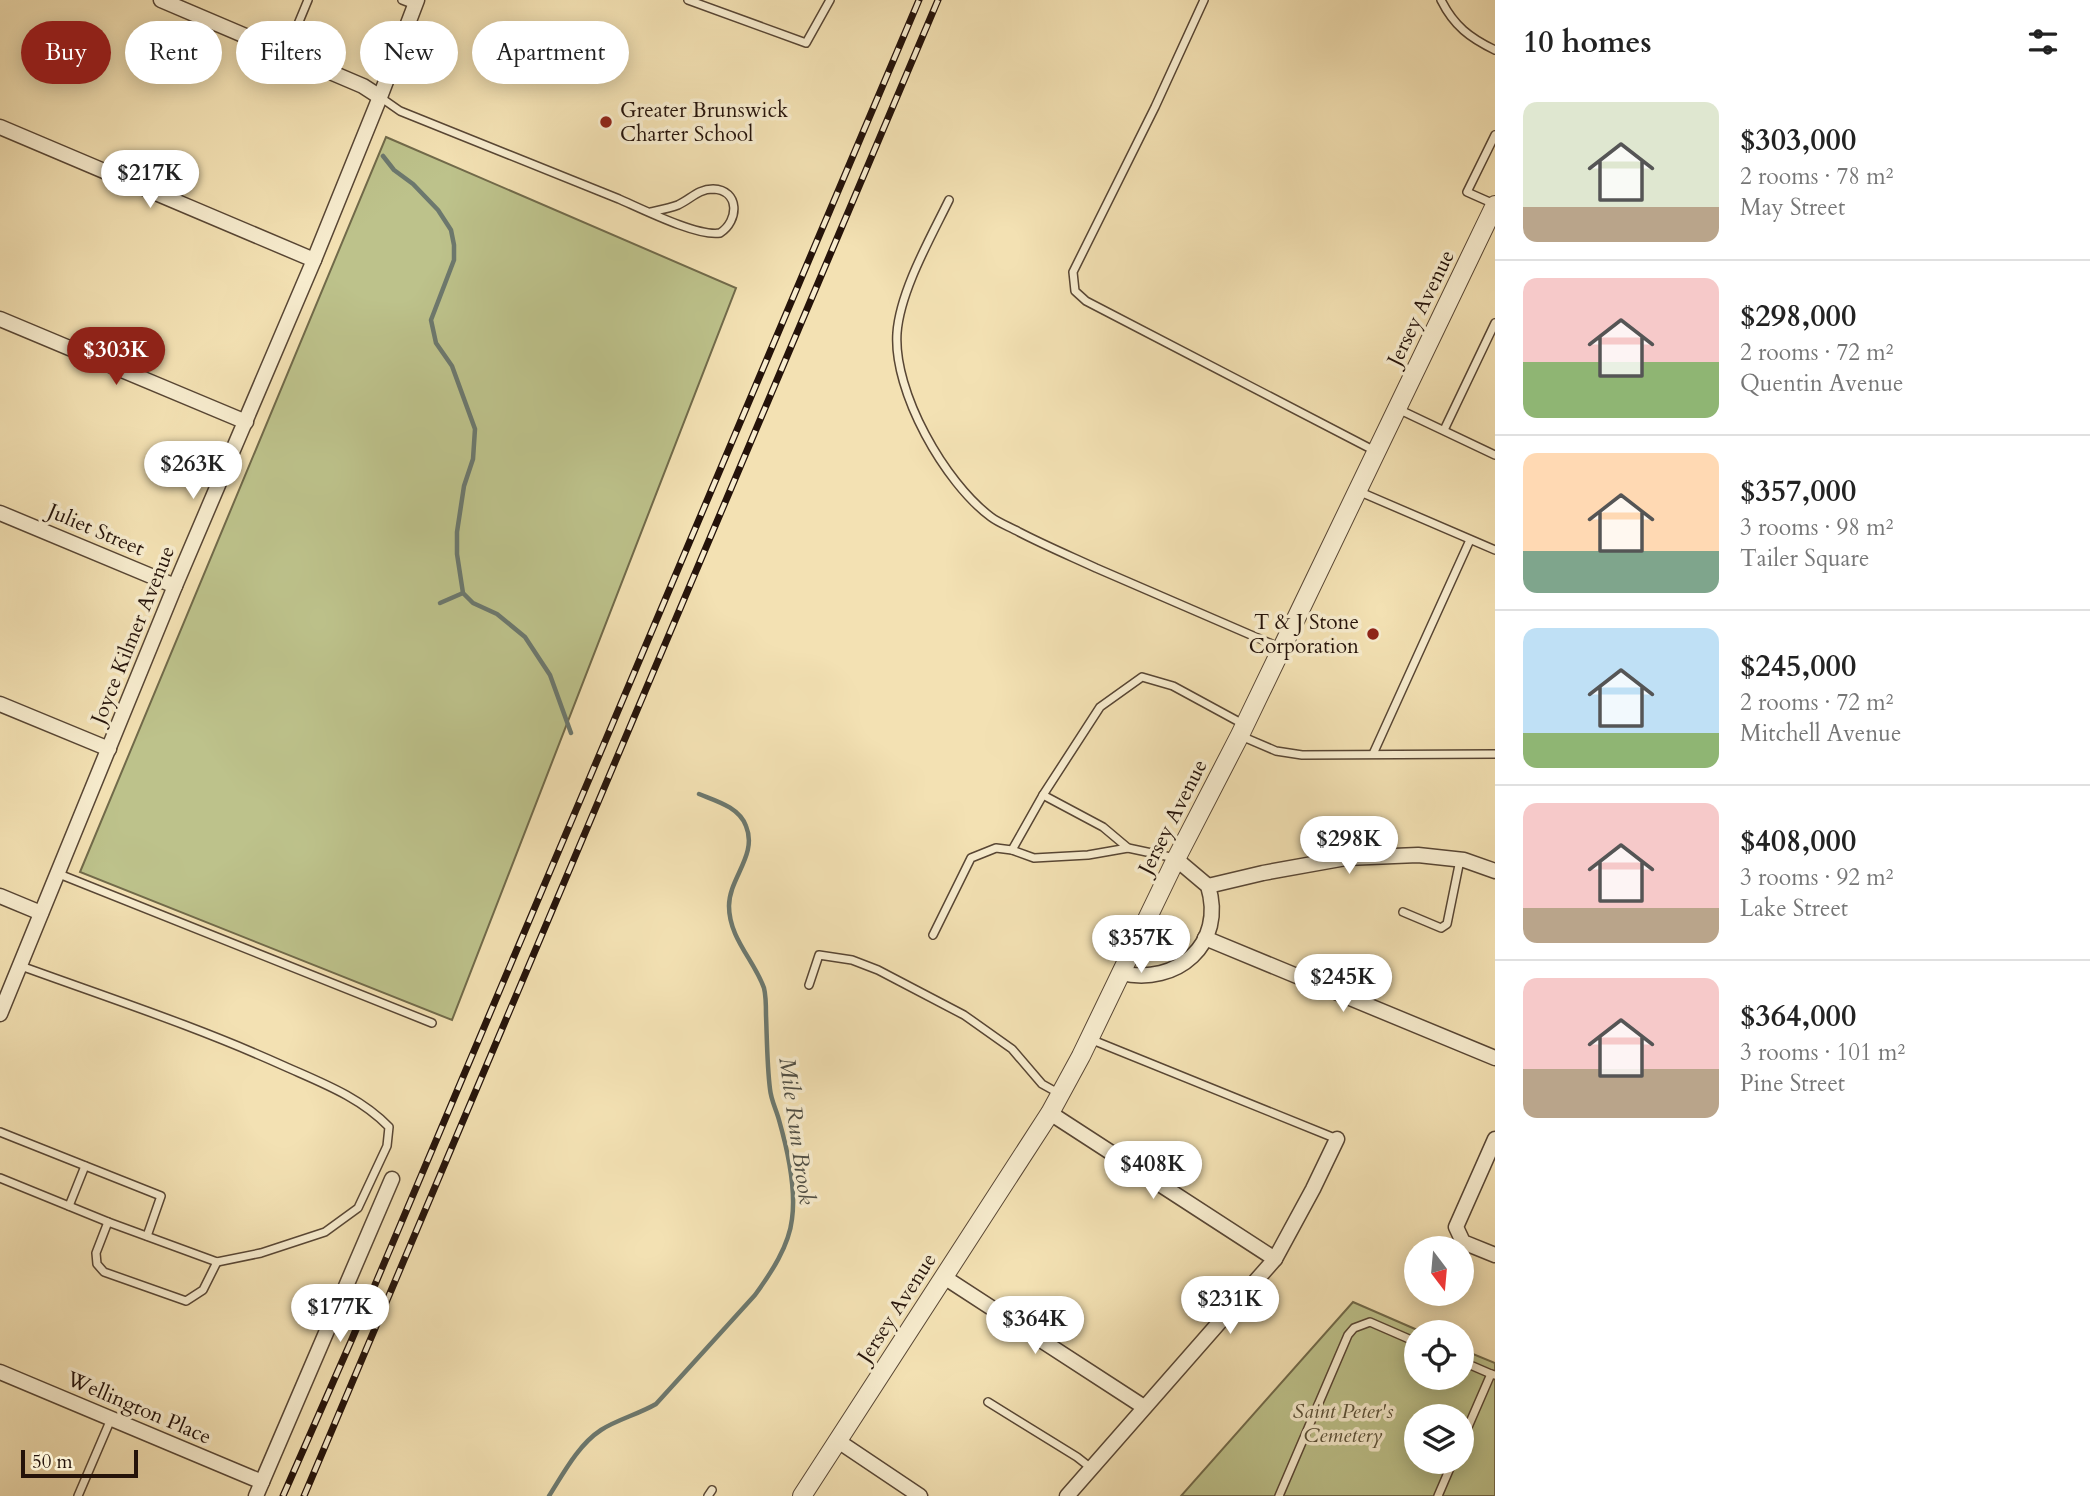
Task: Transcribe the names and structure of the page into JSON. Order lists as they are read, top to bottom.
{
  "streets": {
    "street": [
      "Jersey Avenue",
      "Juliet Street",
      "Joyce Kilmer Avenue",
      "Wellington Place"
    ]
  },
  "crossings": [
    ["Juliet Street", "Joyce Kilmer Avenue"]
  ],
  "water": ["Mile Run Brook"],
  "parks": ["Saint Peter's Cemetery"],
  "places": ["Greater Brunswick Charter School", "T & J Stone Corporation"],
  "scale_bar": "50 m",
  "north": "bottom",
  "page": {
    "heading": "10 homes",
    "chip": [
      "Buy",
      "Rent",
      "Filters",
      "New",
      "Apartment"
    ],
    "list": [
      {
        "name": "$303,000",
        "note": "2 rooms · 78 m² · May Street"
      },
      {
        "name": "$298,000",
        "note": "2 rooms · 72 m² · Quentin Avenue"
      },
      {
        "name": "$357,000",
        "note": "3 rooms · 98 m² · Tailer Square"
      },
      {
        "name": "$245,000",
        "note": "2 rooms · 72 m² · Mitchell Avenue"
      },
      {
        "name": "$408,000",
        "note": "3 rooms · 92 m² · Lake Street"
      },
      {
        "name": "$364,000",
        "note": "3 rooms · 101 m² · Pine Street"
      }
    ],
    "price": [
      "$217K",
      "$303K",
      "$263K",
      "$298K",
      "$357K",
      "$245K",
      "$408K",
      "$231K",
      "$177K",
      "$364K"
    ],
    "scale": "50 m"
  }
}
